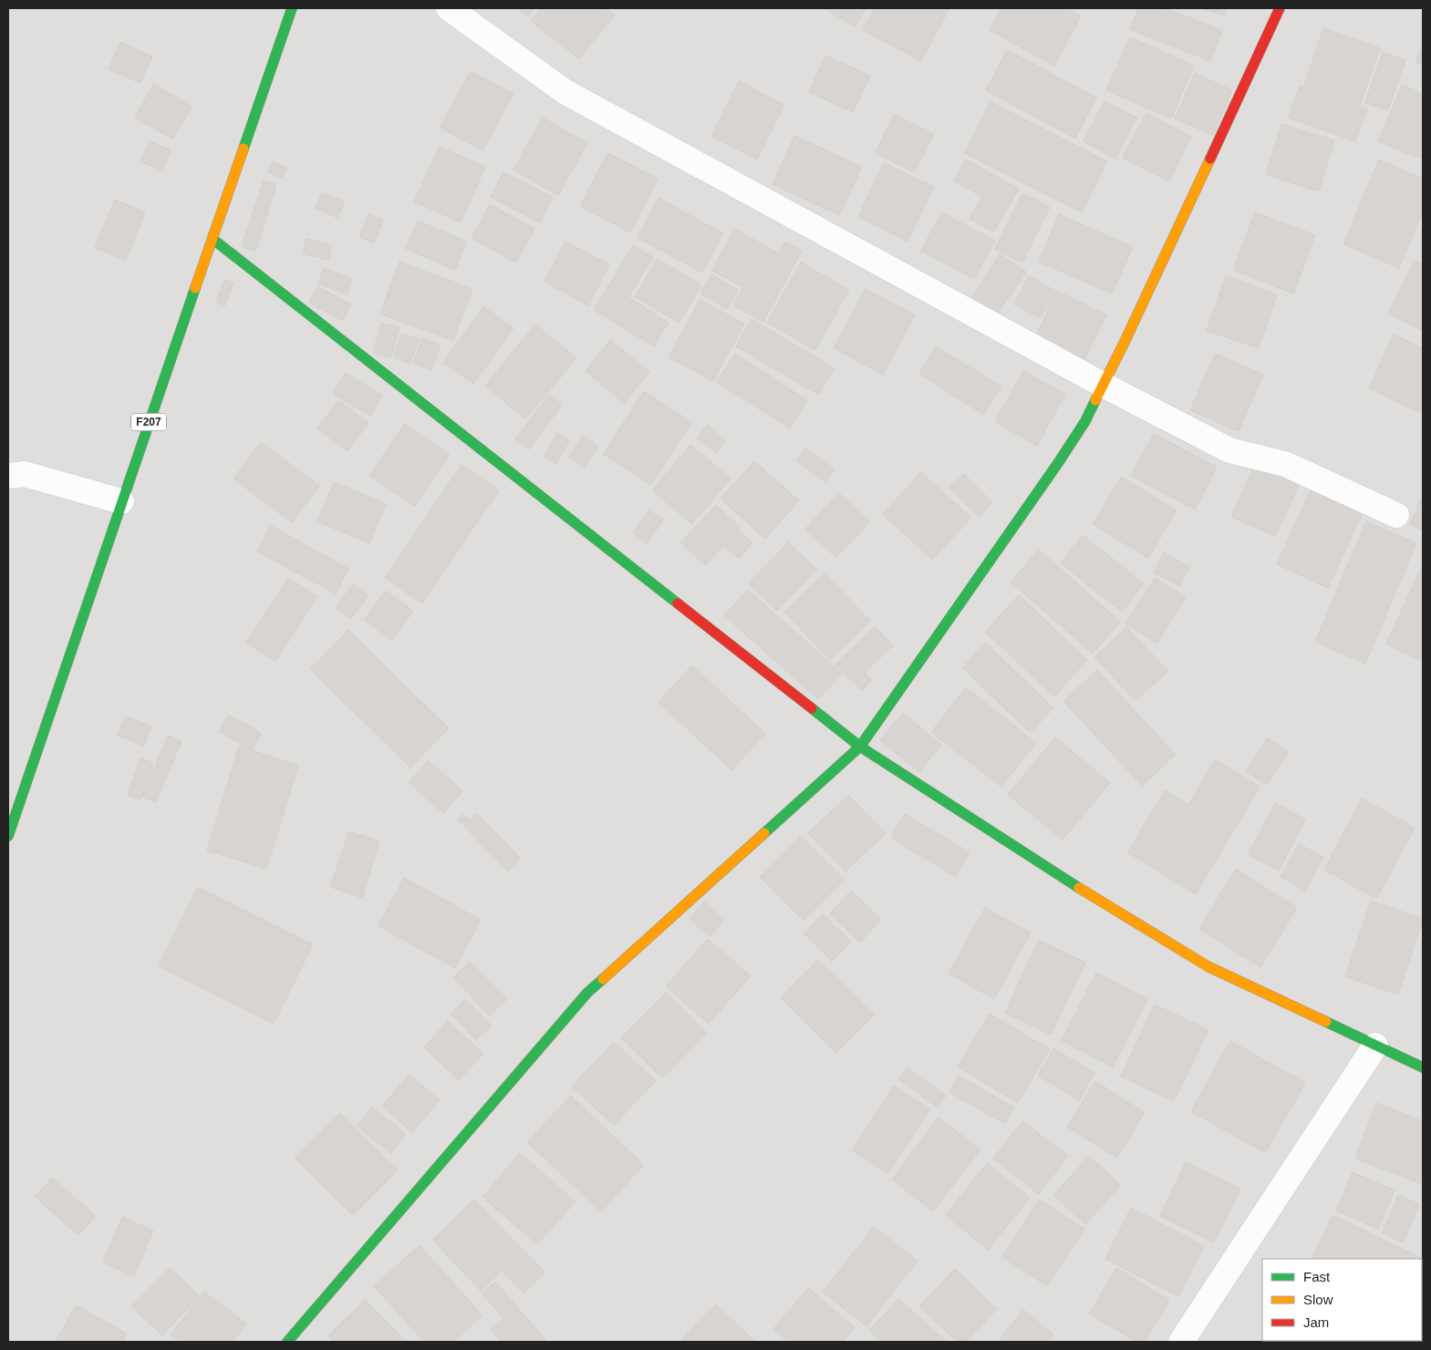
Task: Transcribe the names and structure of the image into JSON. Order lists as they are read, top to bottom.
{
  "streets": {
    "street": ["F207"]
  },
  "legend": ["Fast", "Slow", "Jam"]
}
